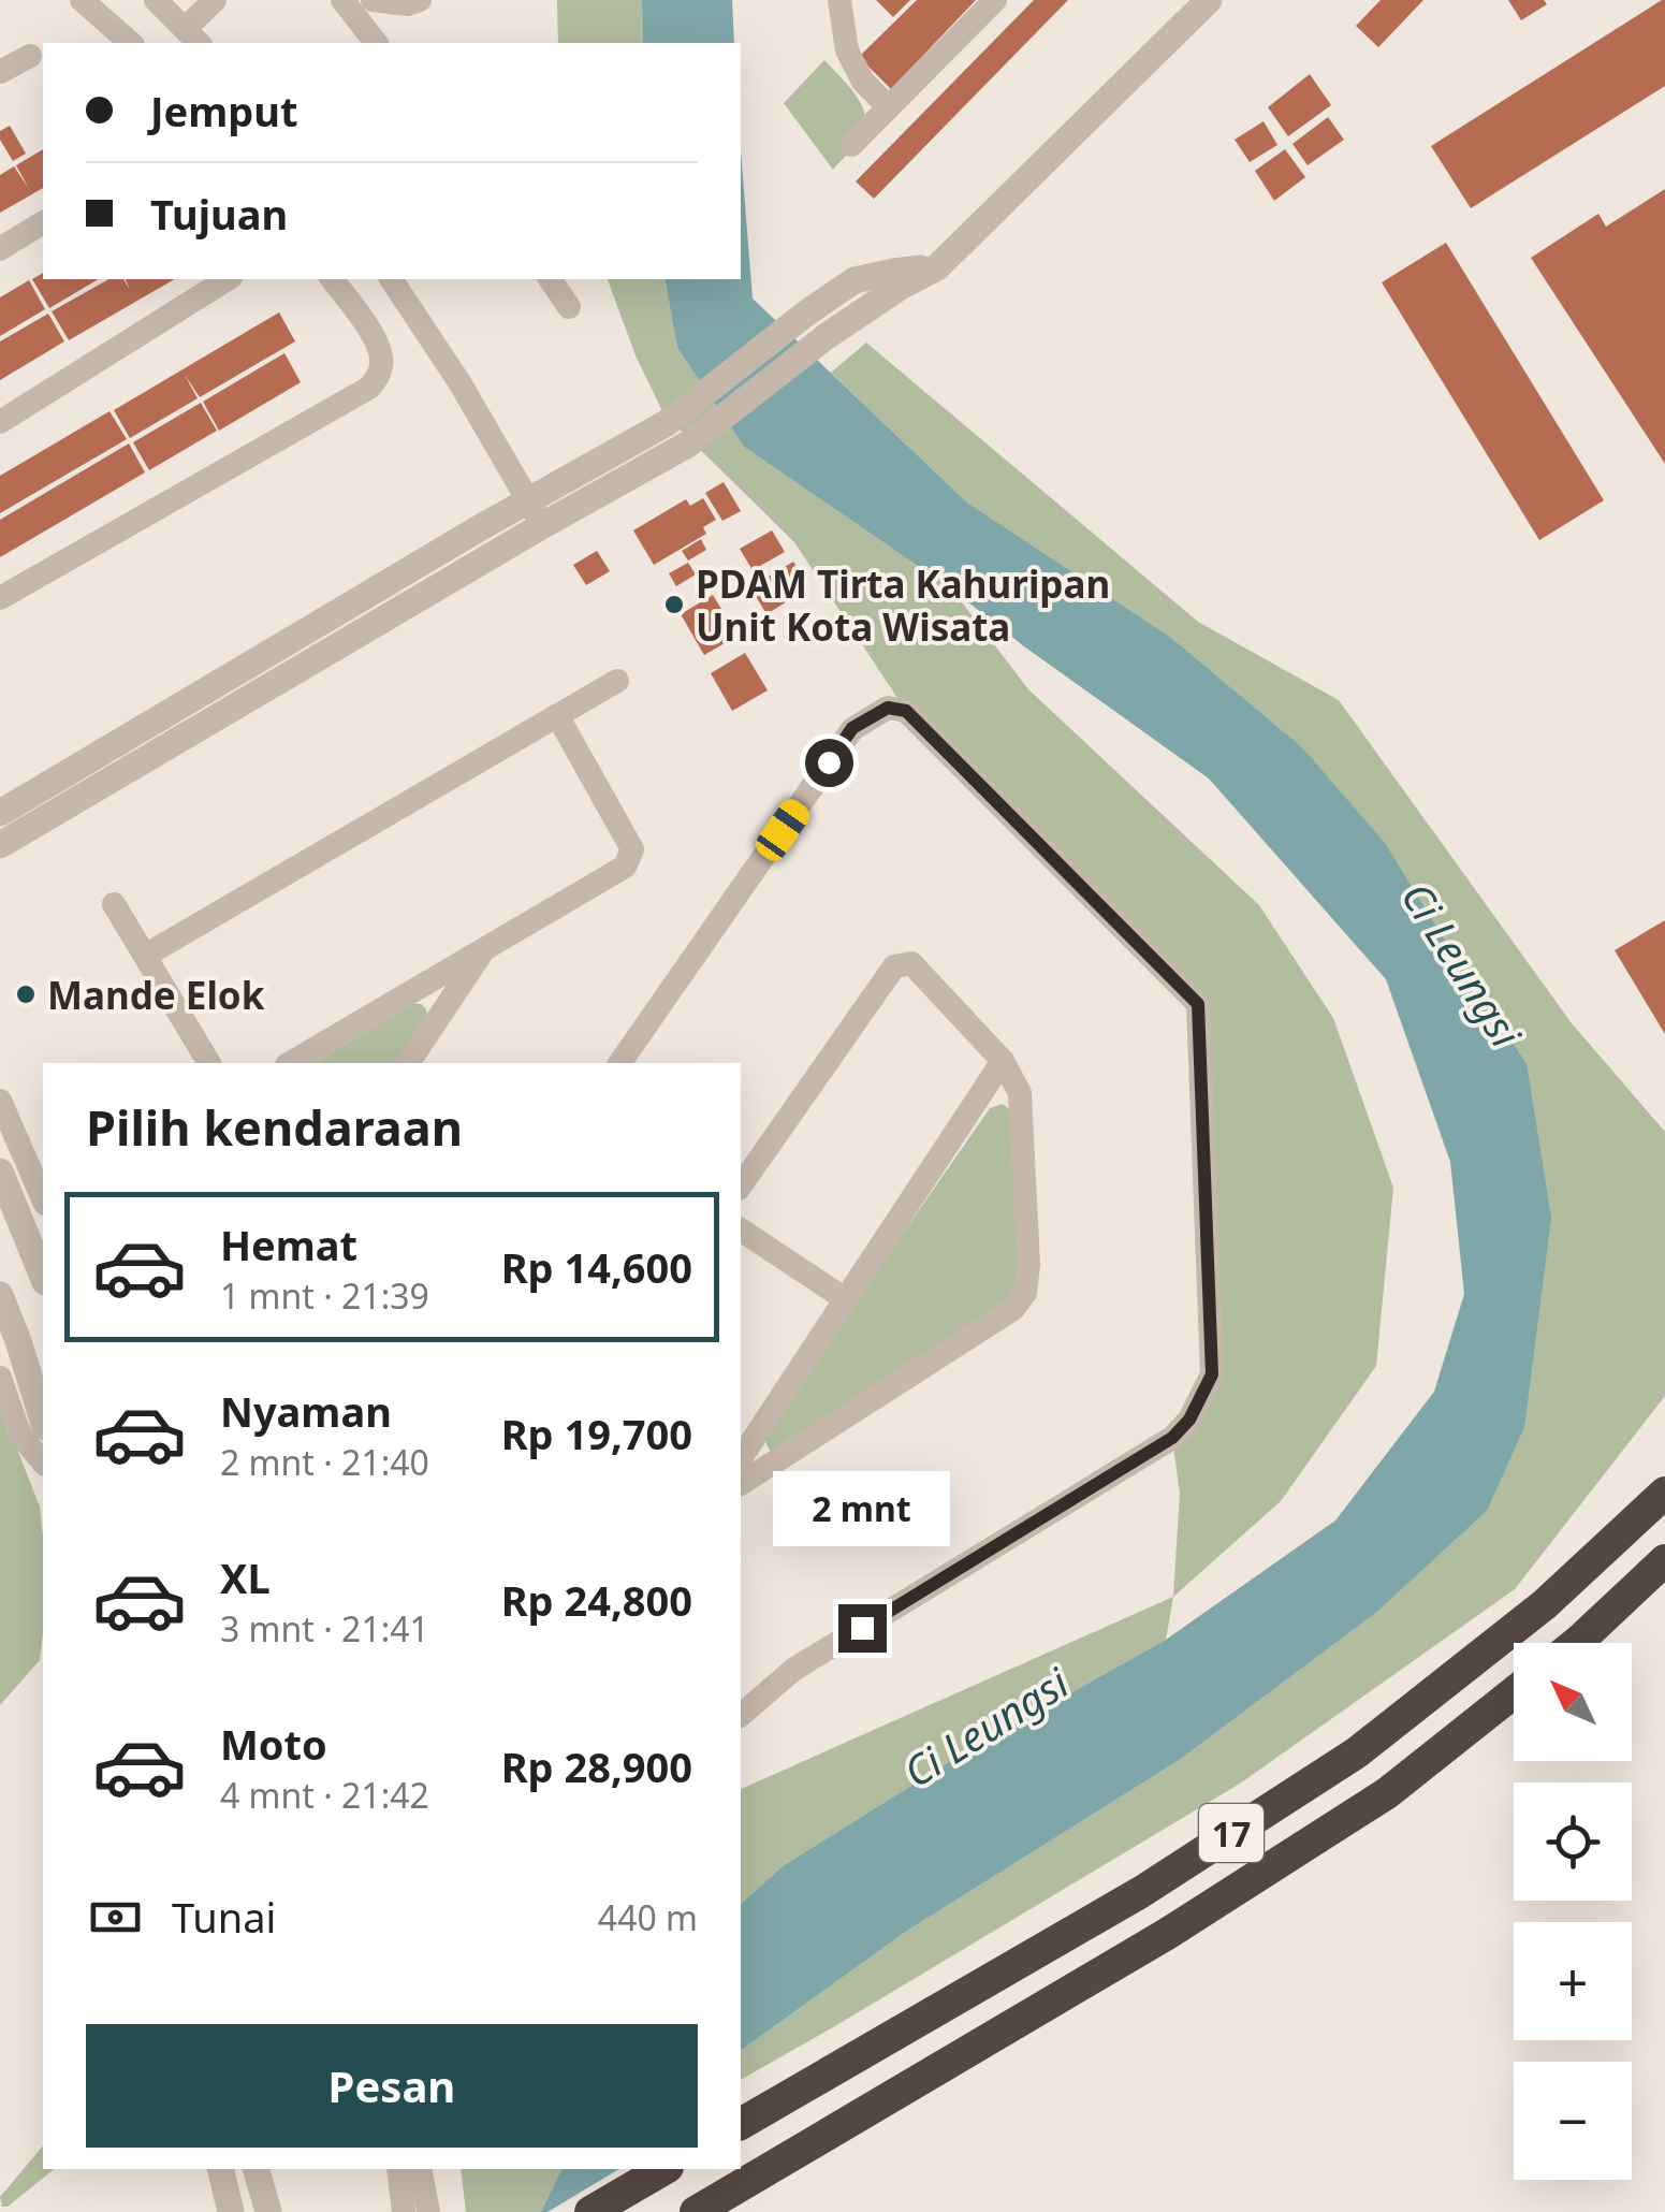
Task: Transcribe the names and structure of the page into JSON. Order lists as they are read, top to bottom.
{
  "streets": {
    "highway": ["17"]
  },
  "water": ["Ci Leungsi"],
  "places": ["PDAM Tirta Kahuripan Unit Kota Wisata", "Mande Elok"],
  "north": "top left",
  "page": {
    "banner": ["Jemput", "Tujuan"],
    "heading": "Pilih kendaraan",
    "list": [
      {
        "name": "Hemat",
        "note": "1 mnt · 21:39",
        "value": "Rp 14,600"
      },
      {
        "name": "Nyaman",
        "note": "2 mnt · 21:40",
        "value": "Rp 19,700"
      },
      {
        "name": "XL",
        "note": "3 mnt · 21:41",
        "value": "Rp 24,800"
      },
      {
        "name": "Moto",
        "note": "4 mnt · 21:42",
        "value": "Rp 28,900"
      }
    ],
    "bubble": "2 mnt",
    "map_buttons": ["+", "−"],
    "pay": ["Tunai", "440 m"],
    "buttons": "Pesan"
  }
}
